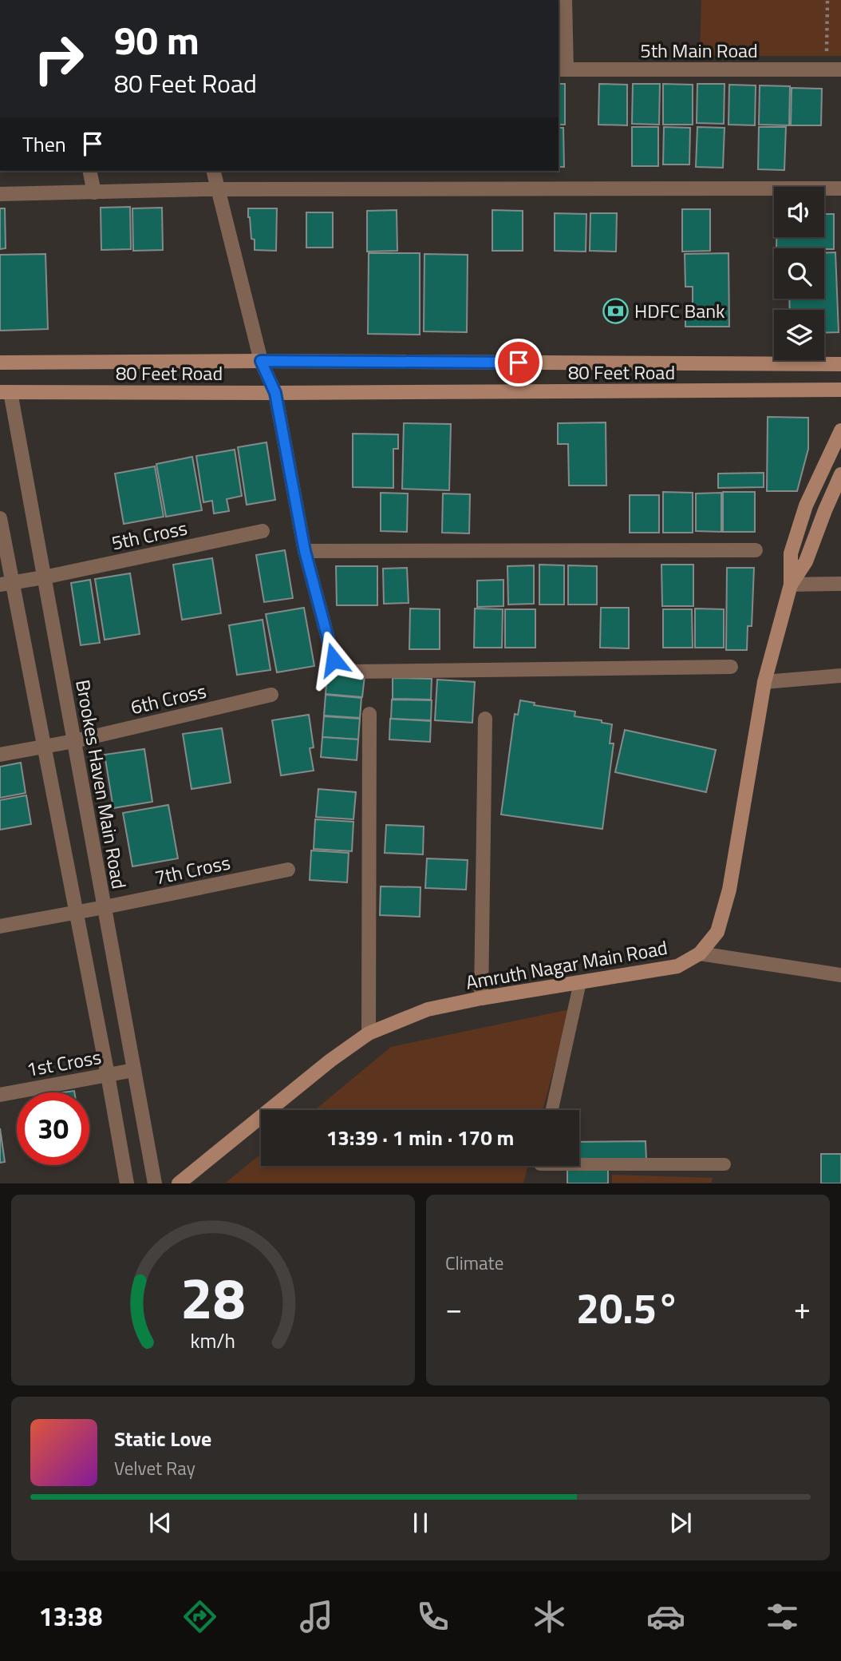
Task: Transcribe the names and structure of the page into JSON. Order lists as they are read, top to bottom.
{
  "streets": {
    "main road": ["80 Feet Road", "Amruth Nagar Main Road"],
    "street": [
      "5th Main Road",
      "5th Cross",
      "6th Cross",
      "Brookes Haven Main Road",
      "7th Cross",
      "1st Cross"
    ]
  },
  "crossings": [
    ["80 Feet Road", "Brookes Haven Main Road"],
    ["5th Cross", "Brookes Haven Main Road"],
    ["6th Cross", "Brookes Haven Main Road"],
    ["Brookes Haven Main Road", "7th Cross"],
    ["Brookes Haven Main Road", "1st Cross"]
  ],
  "places": {
    "bank": ["HDFC Bank"]
  },
  "page": {
    "turn": ["90 m", "80 Feet Road"],
    "then": "Then",
    "limit": "30",
    "trip": "13:39 · 1 min · 170 m",
    "tile": "Climate",
    "heat": ["−", "20.5°", "+"],
    "song": ["Static Love", "Velvet Ray"],
    "tabs": "13:38",
    "gauge": ["28", "km/h"]
  }
}
